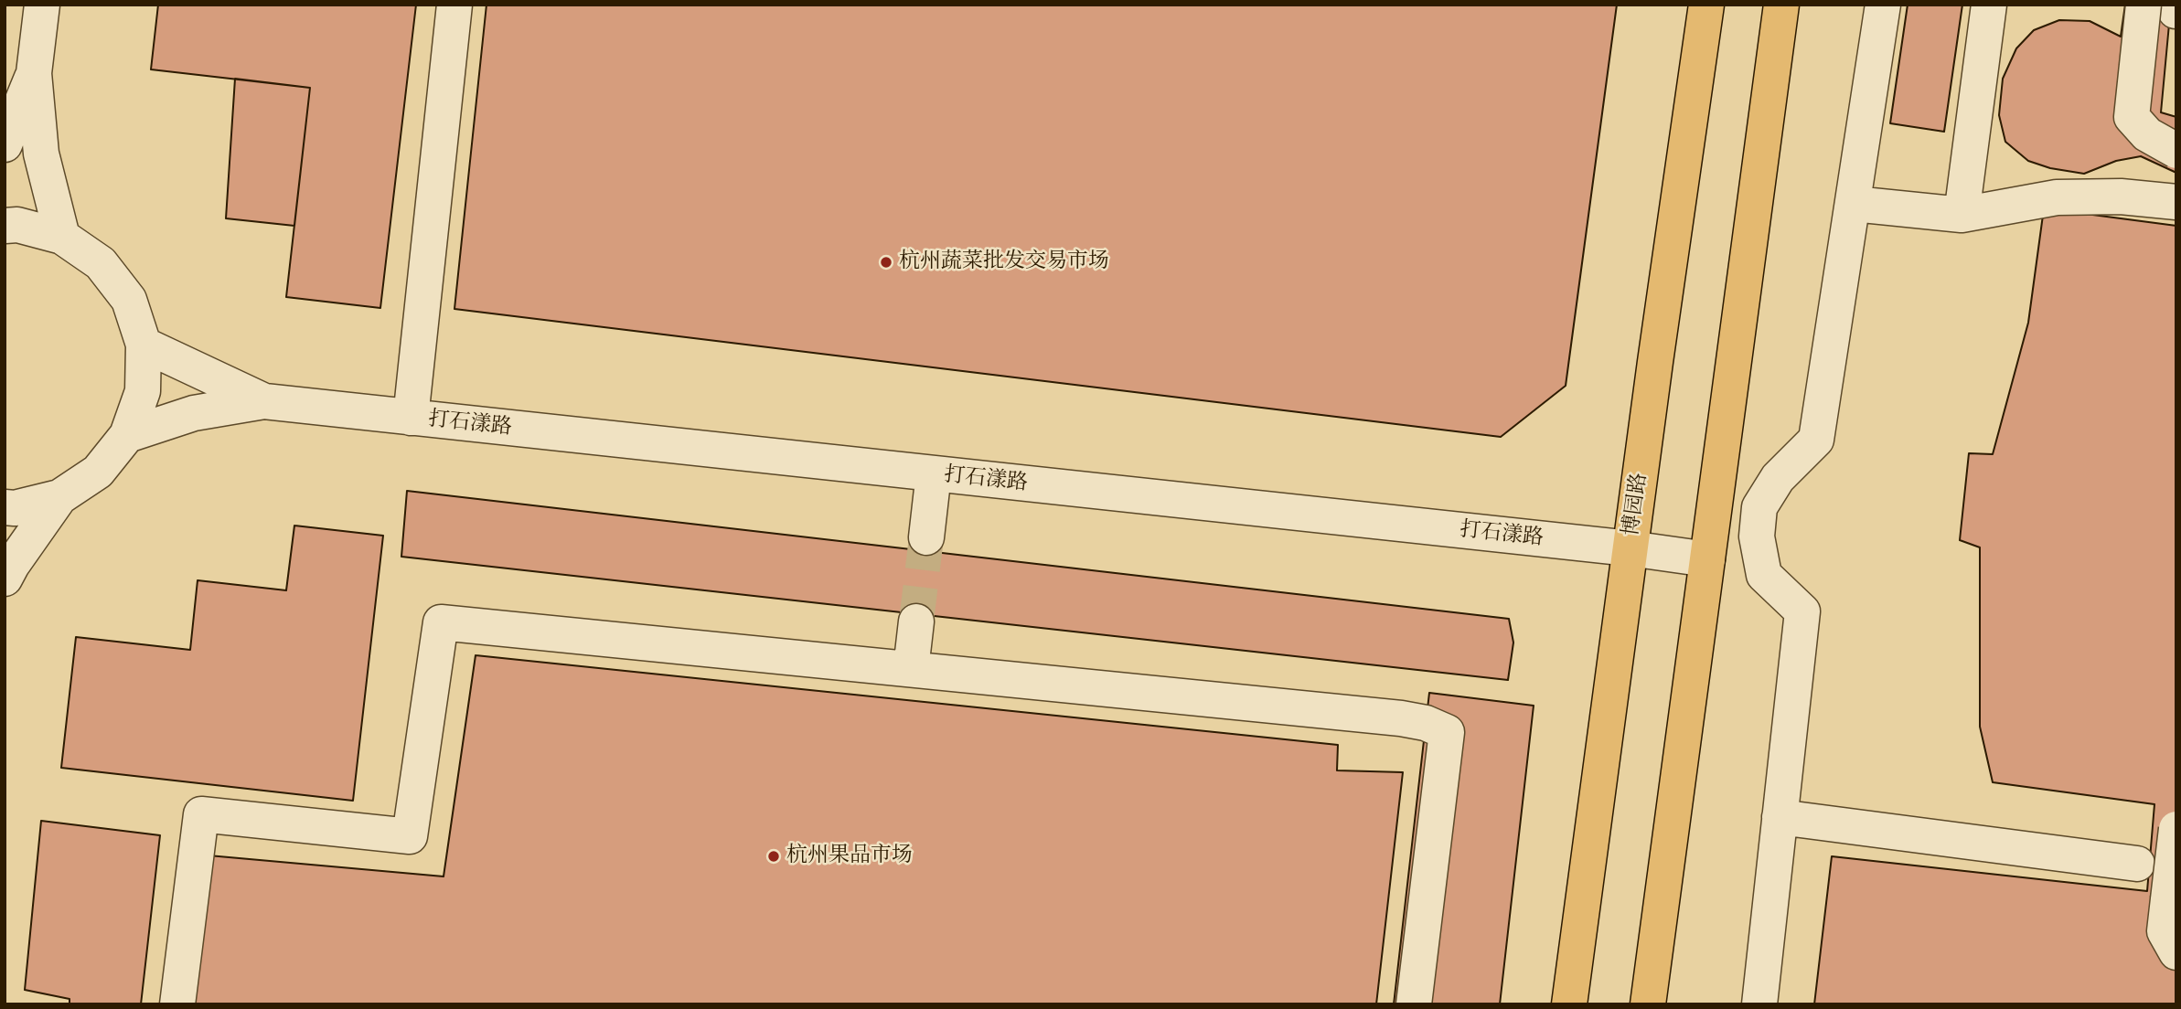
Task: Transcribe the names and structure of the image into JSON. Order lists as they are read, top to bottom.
{
  "streets": {
    "main road": ["博园路"],
    "street": ["打石漾路"]
  },
  "crossings": [
    ["打石漾路", "博园路"]
  ],
  "places": ["杭州蔬菜批发交易市场", "杭州果品市场"]
}
